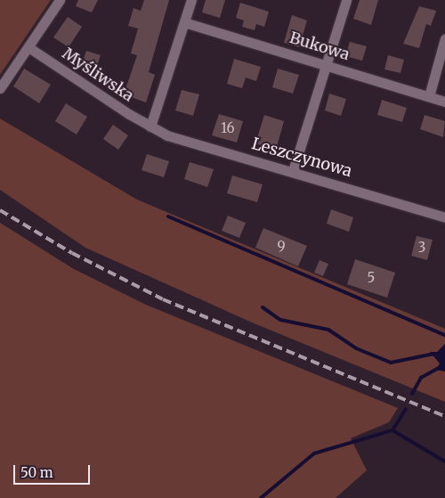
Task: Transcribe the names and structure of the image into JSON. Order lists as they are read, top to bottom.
{
  "streets": {
    "street": ["Bukowa", "Myśliwska", "Leszczynowa"]
  },
  "crossings": [
    ["Myśliwska", "Leszczynowa"]
  ],
  "house_numbers": [
    "16",
    "9",
    "3",
    "5"
  ],
  "scale_bar": "50 m"
}
